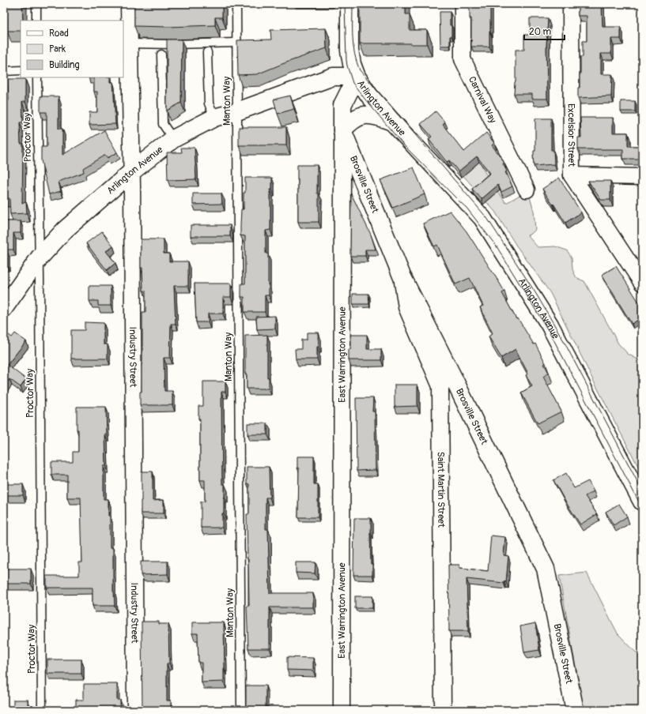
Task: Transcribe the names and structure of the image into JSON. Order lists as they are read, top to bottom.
{
  "streets": {
    "main road": ["Arlington Avenue", "Brosville Street", "East Warrington Avenue"],
    "street": [
      "Carnival Way",
      "Excelsior Street",
      "Industry Street",
      "Saint Martin Street"
    ],
    "lane": ["Manton Way", "Proctor Way"]
  },
  "crossings": [
    ["Manton Way", "Arlington Avenue"],
    ["Arlington Avenue", "Proctor Way"],
    ["Arlington Avenue", "East Warrington Avenue"],
    ["Arlington Avenue", "Industry Street"],
    ["Brosville Street", "East Warrington Avenue"],
    ["Brosville Street", "Saint Martin Street"]
  ],
  "legend": ["Road", "Park", "Building"],
  "scale_bar": "20 m"
}
